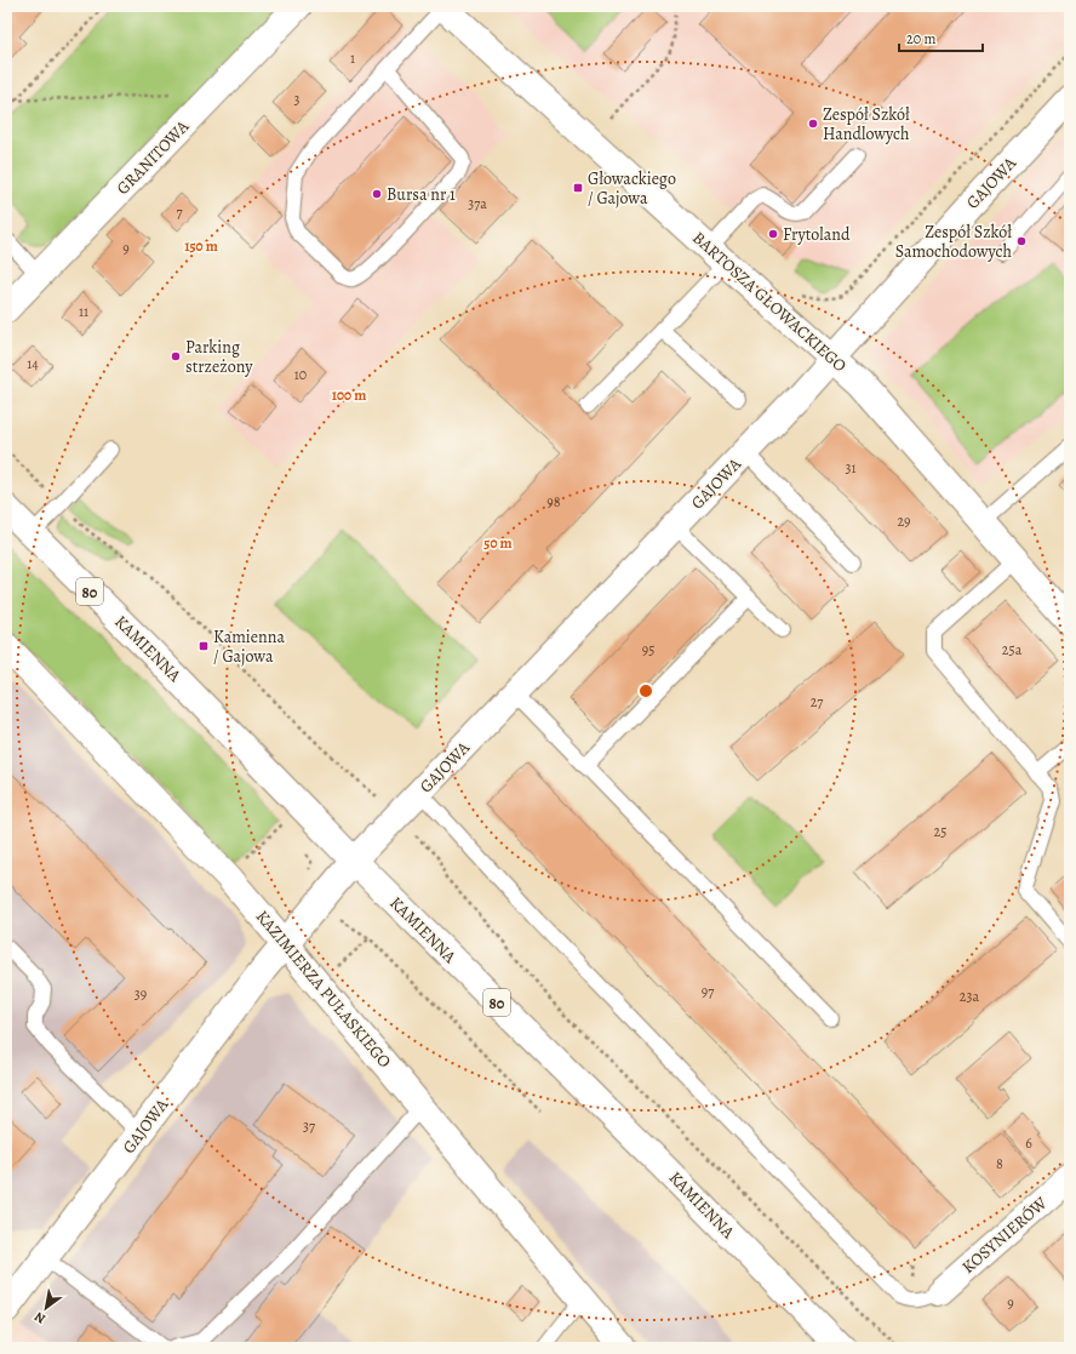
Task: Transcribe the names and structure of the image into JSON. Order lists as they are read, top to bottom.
{
  "streets": {
    "street": [
      "GRANITOWA",
      "GAJOWA",
      "BARTOSZA GŁOWACKIEGO",
      "80",
      "KAMIENNA",
      "KAZIMIERZA PUŁASKIEGO",
      "KOSYNIERÓW"
    ]
  },
  "crossings": [
    ["GAJOWA", "BARTOSZA GŁOWACKIEGO"],
    ["GAJOWA", "KAMIENNA"],
    ["GAJOWA", "KAZIMIERZA PUŁASKIEGO"]
  ],
  "places": {
    "other": [
      "Zespół Szkół Handlowych",
      "Bursa nr 1",
      "Frytoland",
      "Zespół Szkół Samochodowych",
      "Parking strzeżony"
    ],
    "transit": ["Głowackiego / Gajowa", "Kamienna / Gajowa"]
  },
  "house_numbers": [
    "1",
    "3",
    "37a",
    "7",
    "9",
    "11",
    "14",
    "10",
    "31",
    "98",
    "29",
    "95",
    "25a",
    "27",
    "25",
    "97",
    "39",
    "23a",
    "37",
    "6",
    "8",
    "9"
  ],
  "scale_bar": "20 m",
  "north": "bottom left",
  "rings": ["150 m", "100 m", "50 m"]
}
